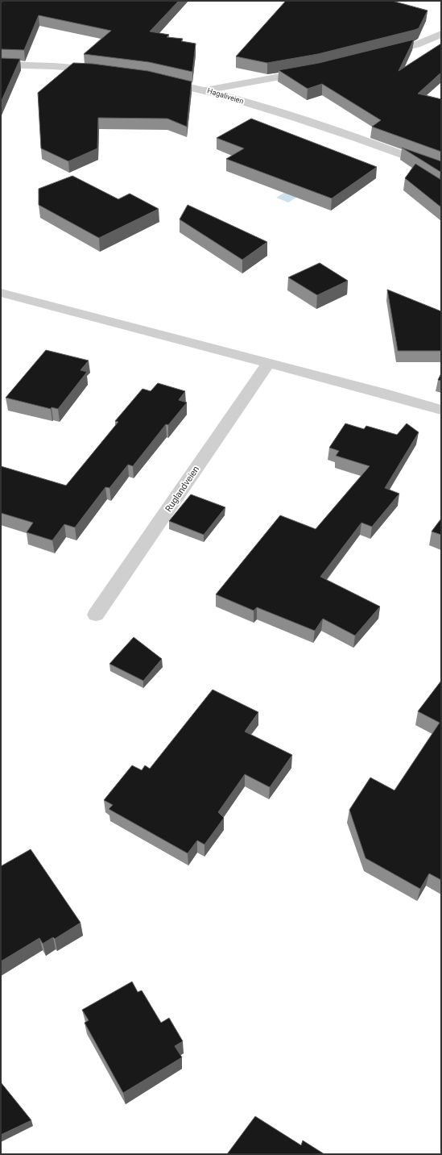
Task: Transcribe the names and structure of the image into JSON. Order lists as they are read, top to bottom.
{
  "streets": {
    "street": ["Hagaliveien", "Ruglandveien"]
  }
}
